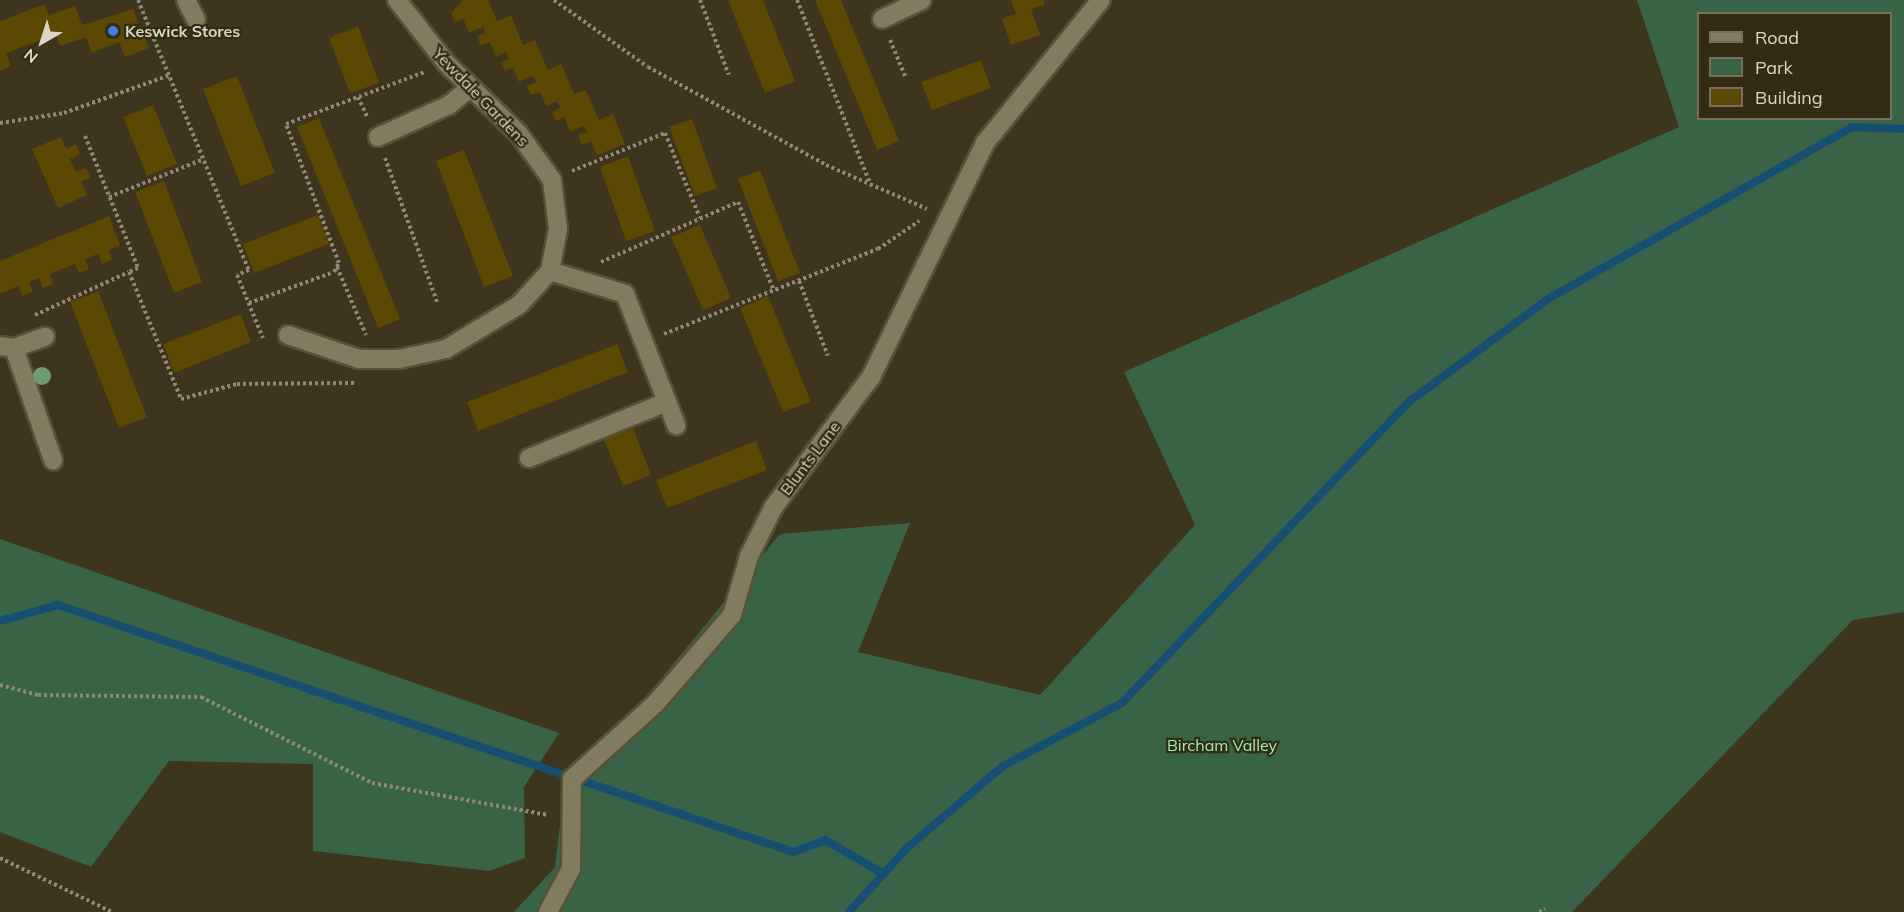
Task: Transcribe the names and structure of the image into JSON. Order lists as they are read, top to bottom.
{
  "streets": {
    "street": ["Yewdale Gardens", "Blunts Lane"]
  },
  "parks": ["Bircham Valley"],
  "places": ["Keswick Stores"],
  "legend": ["Road", "Park", "Building"],
  "north": "bottom left"
}
